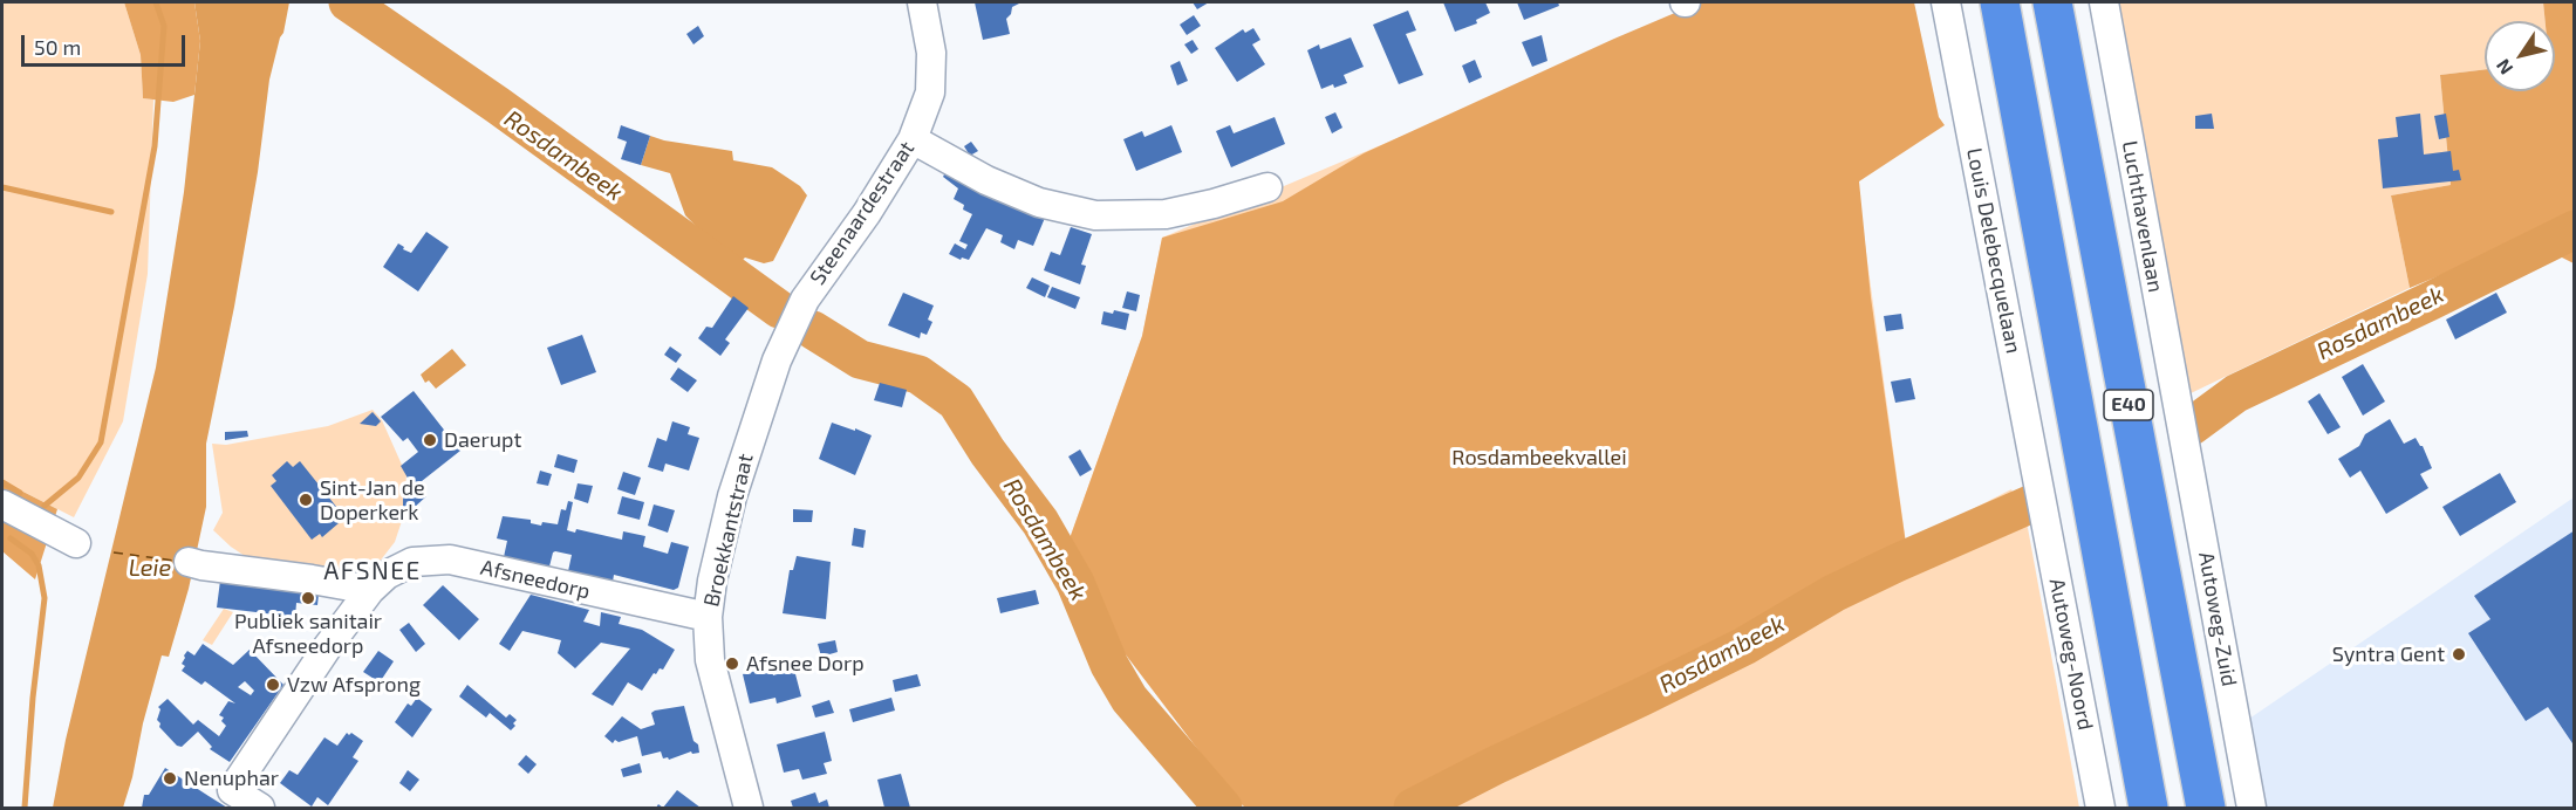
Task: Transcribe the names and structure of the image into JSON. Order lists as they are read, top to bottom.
{
  "streets": {
    "highway": ["E40"],
    "street": [
      "Steenaardestraat",
      "Luchthavenlaan",
      "Louis Delebecquelaan",
      "Broekkantstraat",
      "Afsneedorp",
      "Autoweg-Zuid",
      "Autoweg-Noord"
    ]
  },
  "crossings": [
    ["Steenaardestraat", "Broekkantstraat"],
    ["Luchthavenlaan", "Autoweg-Zuid"],
    ["Louis Delebecquelaan", "Autoweg-Noord"],
    ["Broekkantstraat", "Afsneedorp"]
  ],
  "districts": ["AFSNEE"],
  "water": ["Rosdambeek", "Leie"],
  "parks": ["Rosdambeekvallei"],
  "places": [
    "Daerupt",
    "Sint-Jan de Doperkerk",
    "Publiek sanitair Afsneedorp",
    "Syntra Gent",
    "Afsnee Dorp",
    "Vzw Afsprong",
    "Nenuphar"
  ],
  "scale_bar": "50 m",
  "north": "bottom left"
}
